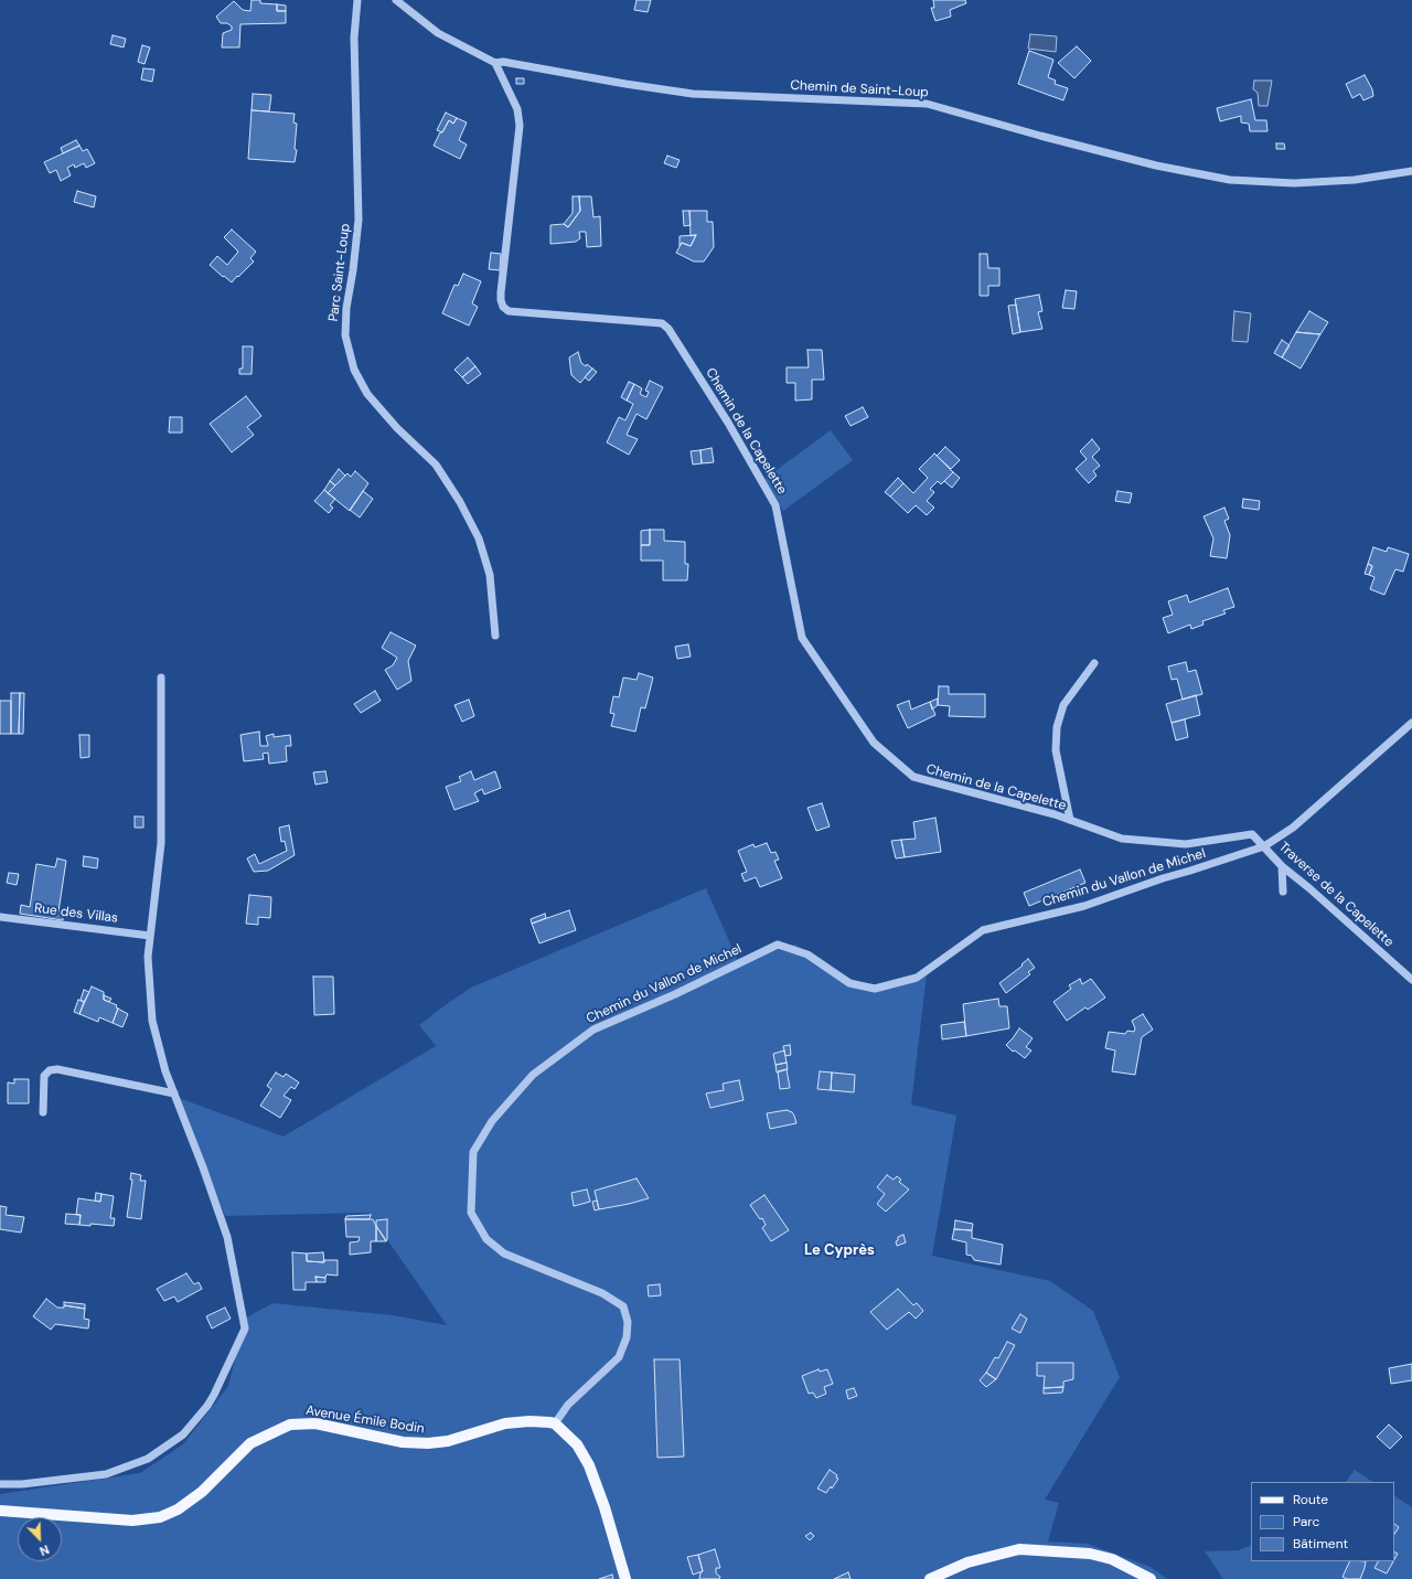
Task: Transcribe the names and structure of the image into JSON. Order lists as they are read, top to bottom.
{
  "streets": {
    "main road": ["Avenue Émile Bodin"],
    "street": [
      "Chemin de Saint-Loup",
      "Parc Saint-Loup",
      "Chemin de la Capelette",
      "Chemin du Vallon de Michel",
      "Traverse de la Capelette",
      "Rue des Villas"
    ]
  },
  "crossings": [
    ["Chemin de Saint-Loup", "Chemin de la Capelette"],
    ["Chemin de la Capelette", "Chemin du Vallon de Michel"],
    ["Chemin de la Capelette", "Traverse de la Capelette"],
    ["Chemin du Vallon de Michel", "Traverse de la Capelette"],
    ["Chemin du Vallon de Michel", "Avenue Émile Bodin"]
  ],
  "districts": ["Le Cyprès"],
  "legend": ["Route", "Parc", "Bâtiment"],
  "north": "bottom right"
}
